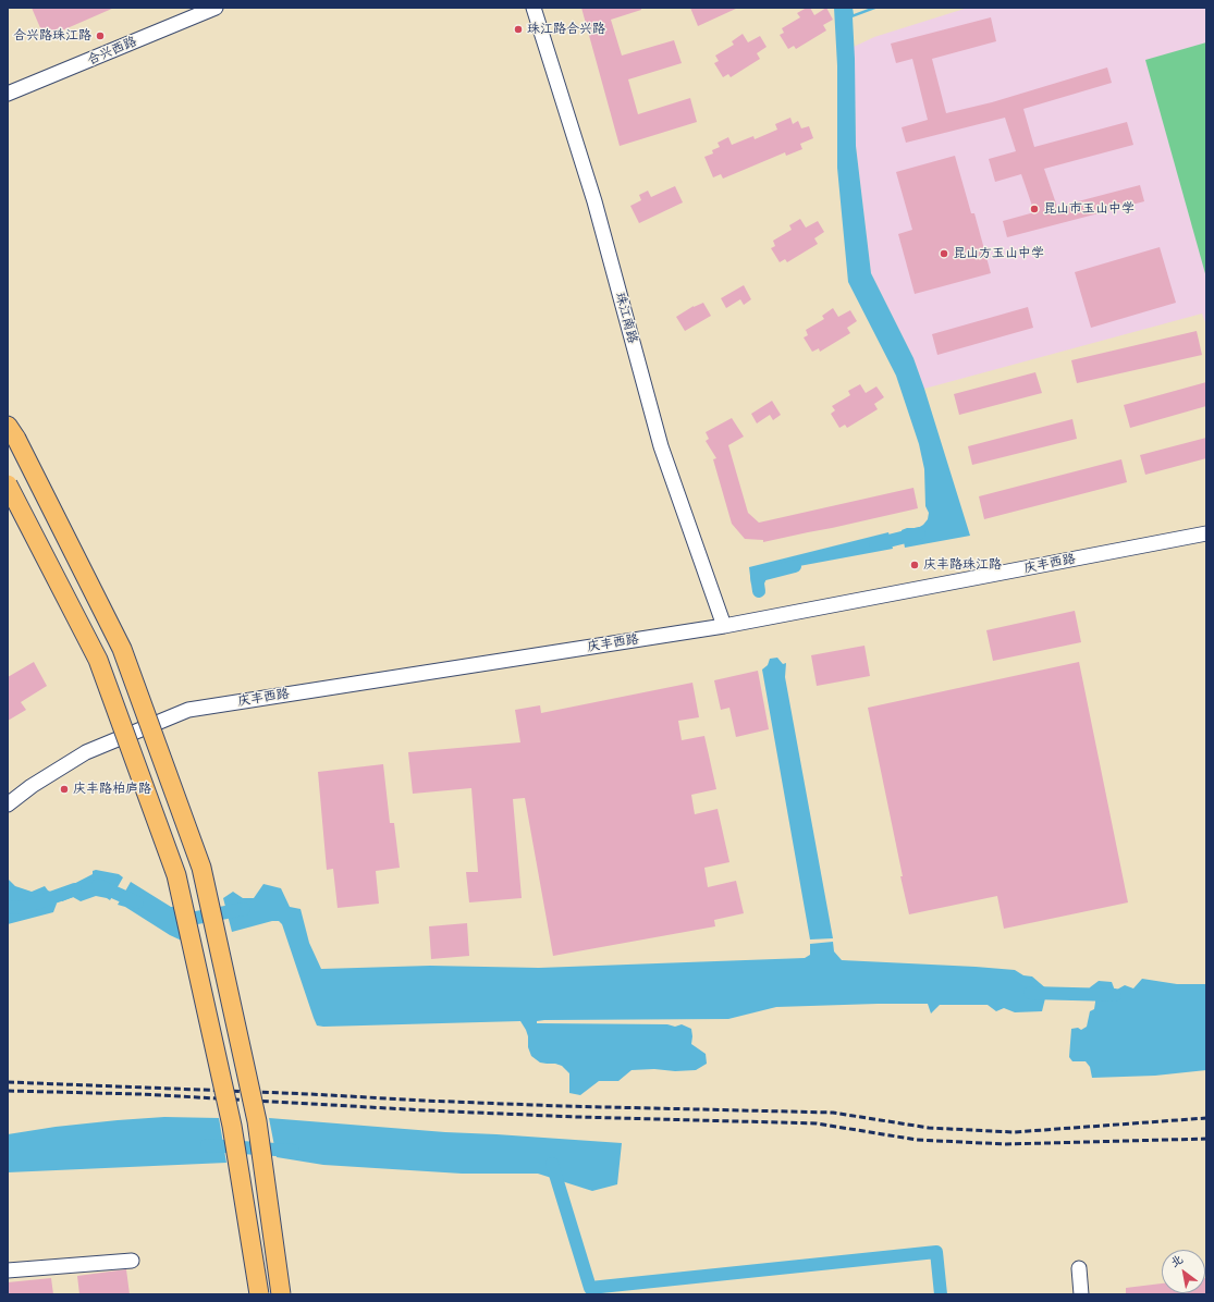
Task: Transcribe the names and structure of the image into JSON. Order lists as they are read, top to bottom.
{
  "streets": {
    "street": ["合兴西路", "珠江南路", "庆丰西路"]
  },
  "crossings": [
    ["珠江南路", "庆丰西路"]
  ],
  "places": [
    "珠江路合兴路",
    "合兴路珠江路",
    "昆山市玉山中学",
    "昆山方玉山中学",
    "庆丰路珠江路",
    "庆丰路柏庐路"
  ],
  "north": "top left"
}
